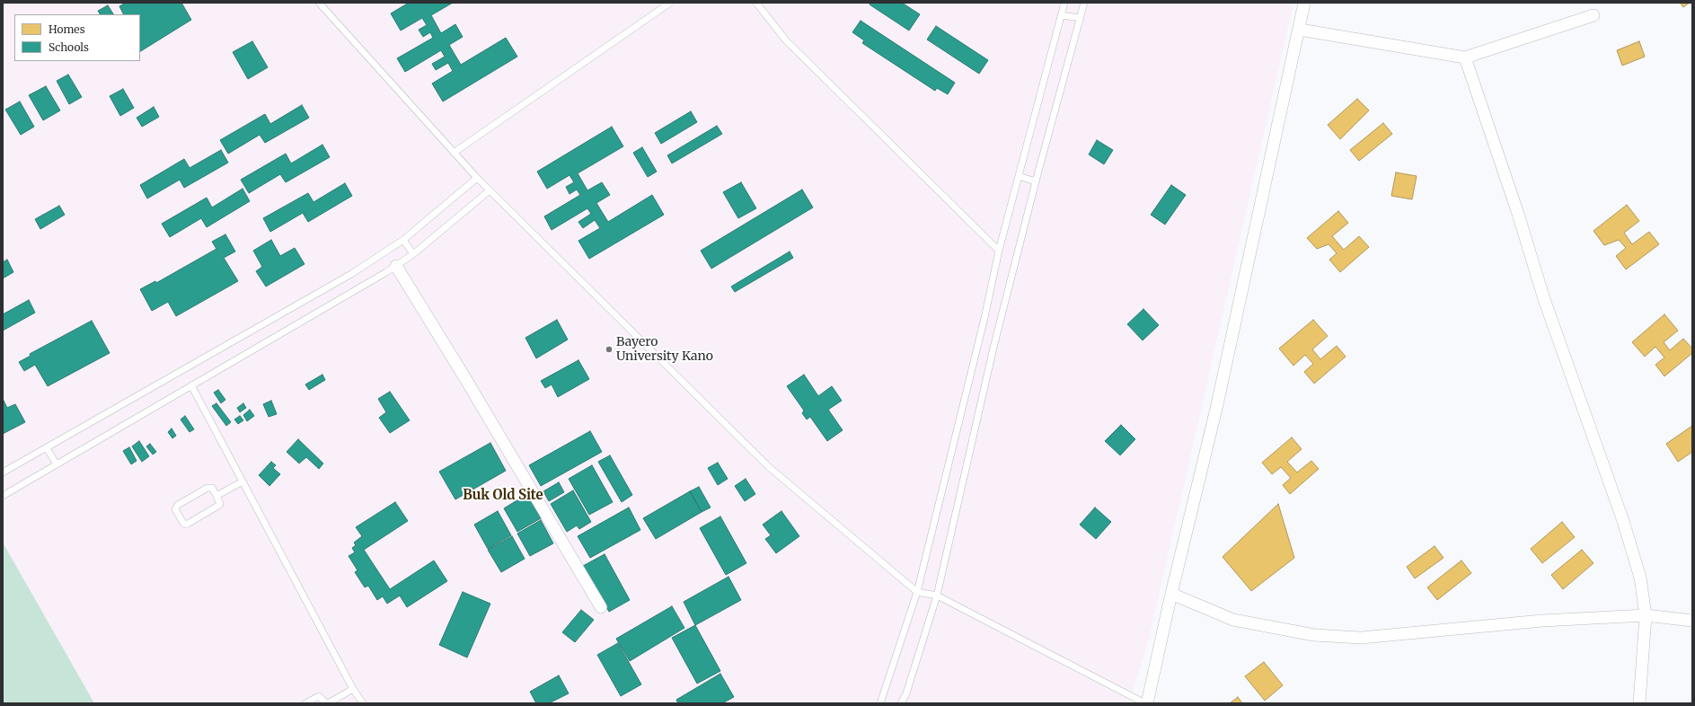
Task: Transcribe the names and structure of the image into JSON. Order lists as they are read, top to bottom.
{
  "districts": ["Buk Old Site"],
  "places": ["Bayero University Kano"],
  "legend": ["Homes", "Schools"]
}
